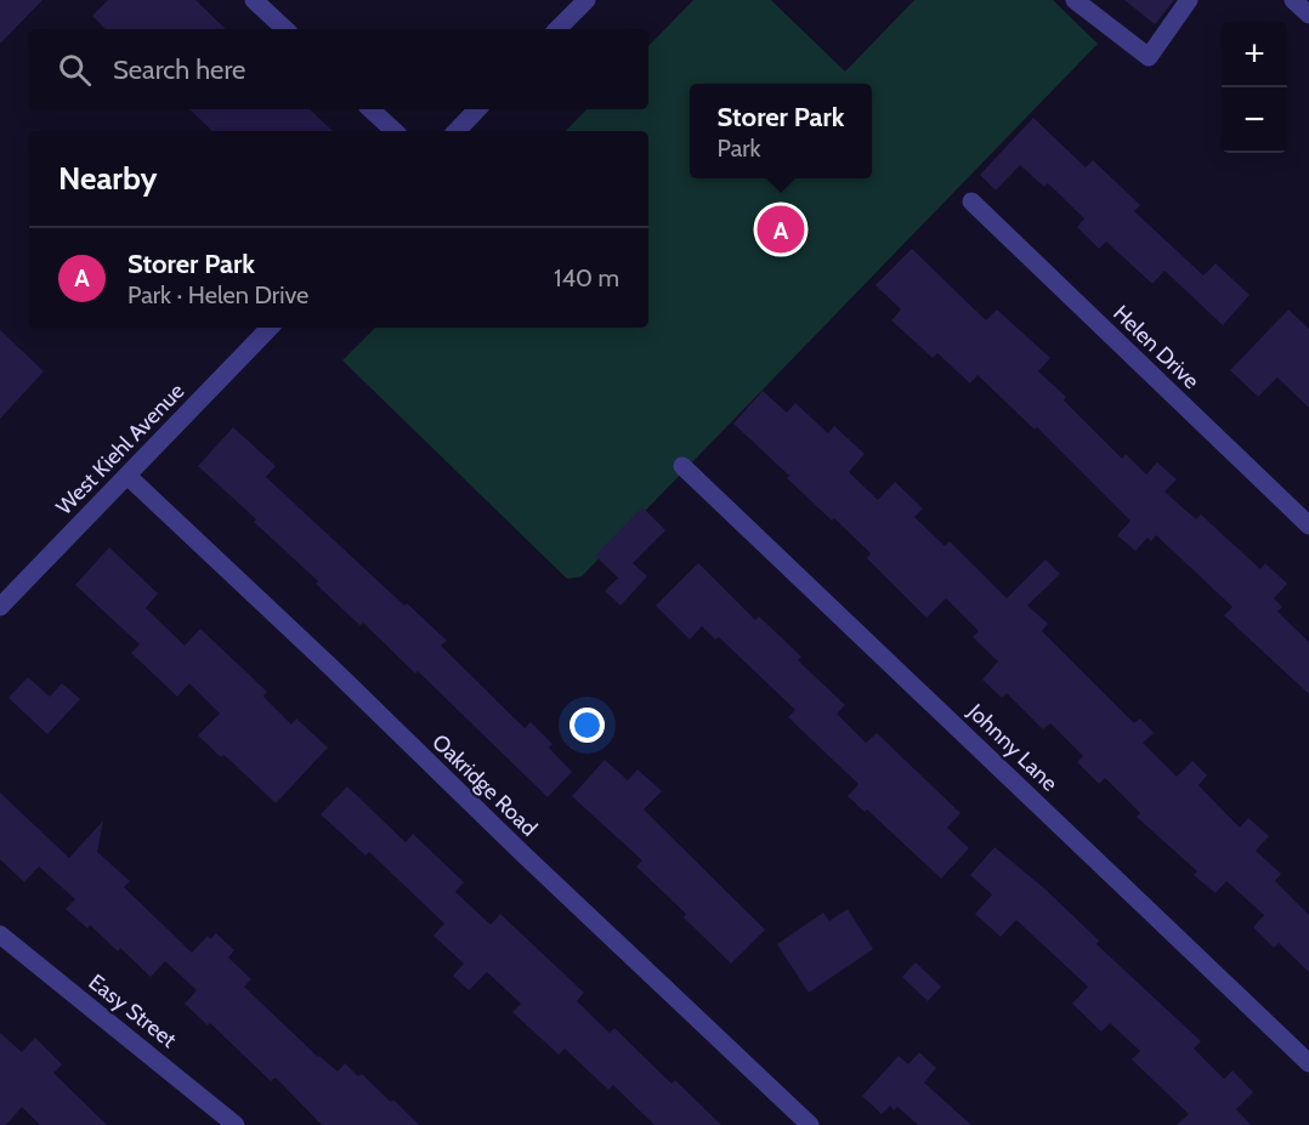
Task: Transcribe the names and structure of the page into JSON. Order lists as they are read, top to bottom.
{
  "streets": {
    "street": [
      "Helen Drive",
      "West Kiehl Avenue",
      "Johnny Lane",
      "Oakridge Road",
      "Easy Street"
    ]
  },
  "crossings": [
    ["West Kiehl Avenue", "Oakridge Road"]
  ],
  "page": {
    "map_buttons": ["+", "−"],
    "search": "Search here",
    "popup": ["Storer Park", "Park"],
    "heading": "Nearby",
    "pins": "A",
    "list": [
      {
        "mark": "A",
        "name": "Storer Park",
        "note": "Park · Helen Drive",
        "value": "140 m"
      }
    ]
  }
}
